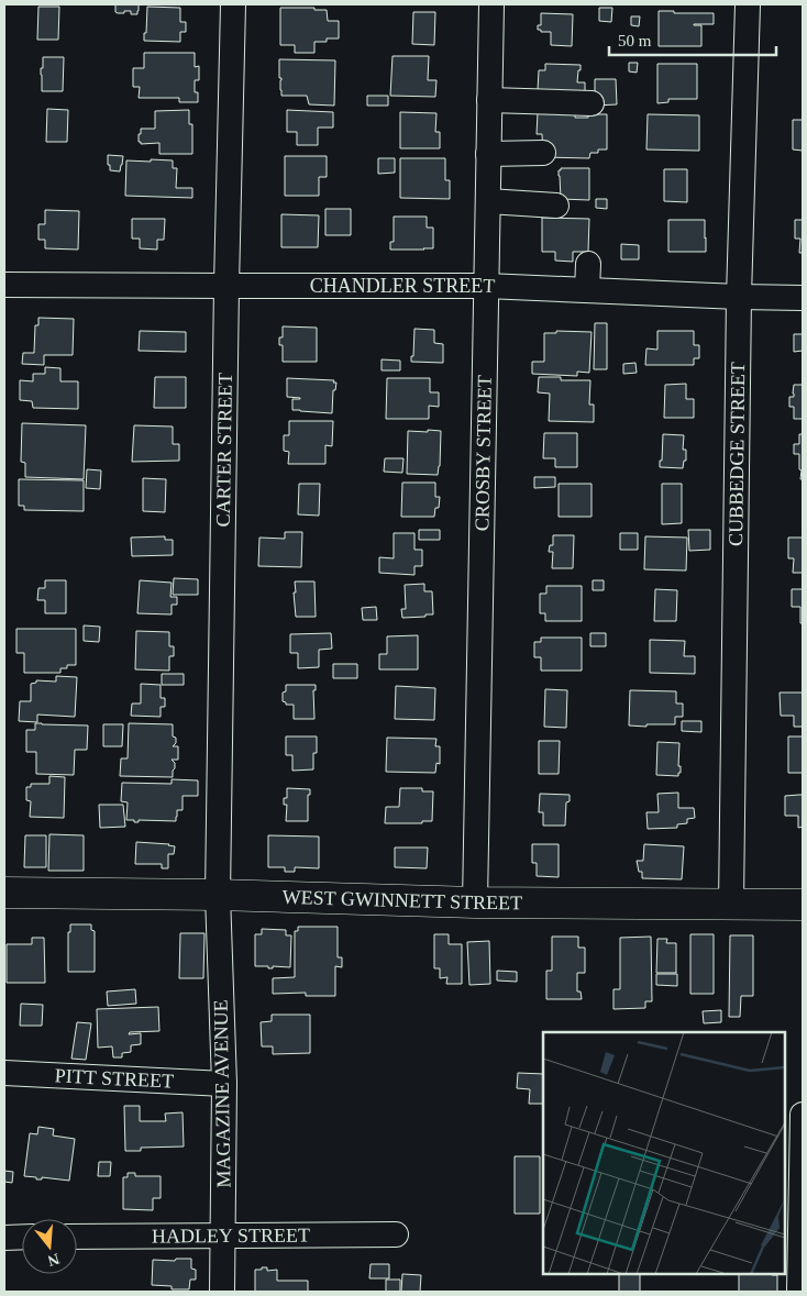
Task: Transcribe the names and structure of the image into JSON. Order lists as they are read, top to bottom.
{
  "streets": {
    "main road": ["WEST GWINNETT STREET"],
    "street": [
      "CHANDLER STREET",
      "CARTER STREET",
      "CROSBY STREET",
      "CUBBEDGE STREET",
      "PITT STREET",
      "MAGAZINE AVENUE",
      "HADLEY STREET"
    ]
  },
  "crossings": [
    ["CHANDLER STREET", "CARTER STREET"],
    ["CHANDLER STREET", "CROSBY STREET"],
    ["CHANDLER STREET", "CUBBEDGE STREET"],
    ["CARTER STREET", "WEST GWINNETT STREET"],
    ["CARTER STREET", "MAGAZINE AVENUE"],
    ["CROSBY STREET", "WEST GWINNETT STREET"],
    ["CUBBEDGE STREET", "WEST GWINNETT STREET"],
    ["WEST GWINNETT STREET", "MAGAZINE AVENUE"],
    ["PITT STREET", "MAGAZINE AVENUE"],
    ["MAGAZINE AVENUE", "HADLEY STREET"]
  ],
  "scale_bar": "50 m",
  "north": "bottom"
}
